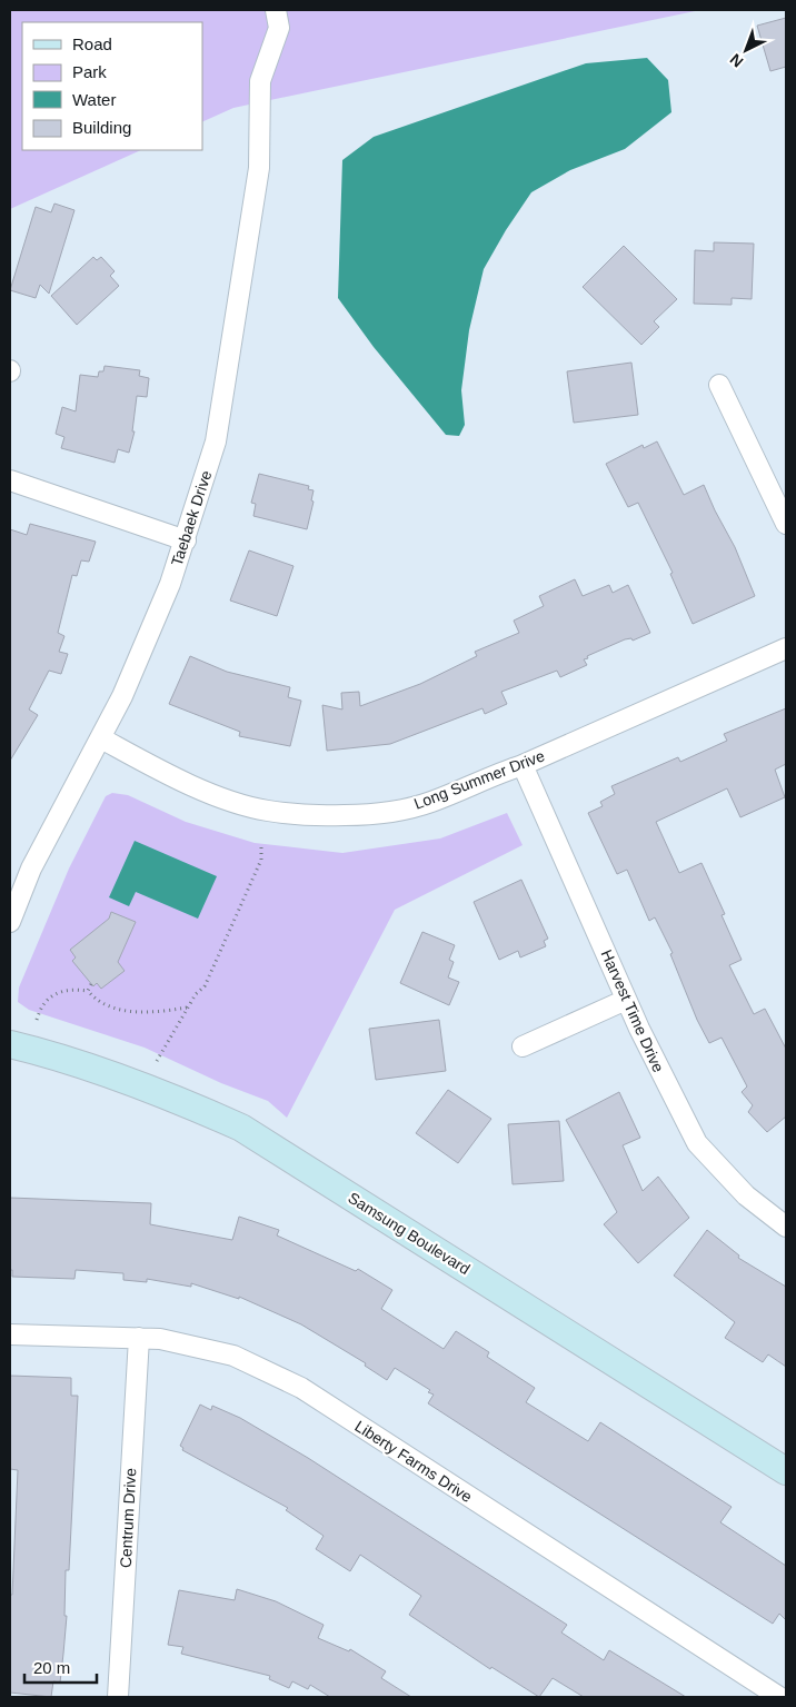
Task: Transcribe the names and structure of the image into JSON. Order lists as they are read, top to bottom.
{
  "streets": {
    "street": [
      "Taebaek Drive",
      "Long Summer Drive",
      "Harvest Time Drive",
      "Samsung Boulevard",
      "Liberty Farms Drive",
      "Centrum Drive"
    ]
  },
  "crossings": [
    ["Taebaek Drive", "Long Summer Drive"],
    ["Long Summer Drive", "Harvest Time Drive"],
    ["Liberty Farms Drive", "Centrum Drive"]
  ],
  "legend": [
    "Road",
    "Park",
    "Water",
    "Building"
  ],
  "scale_bar": "20 m",
  "north": "bottom left"
}
